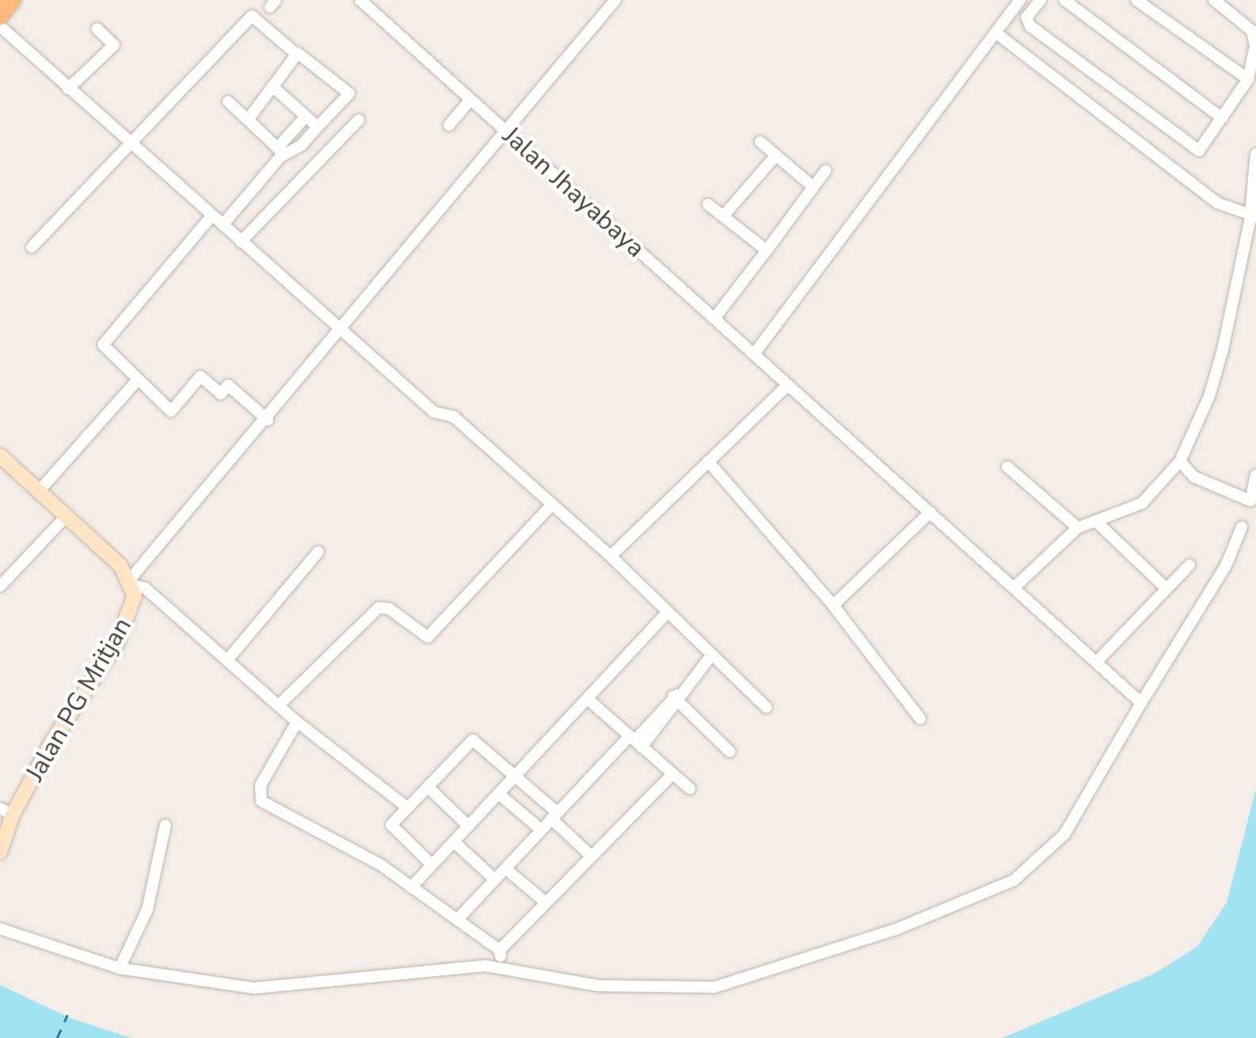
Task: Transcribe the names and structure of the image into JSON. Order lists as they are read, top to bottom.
{
  "streets": {
    "main road": ["Jalan PG Mritjan"],
    "street": ["Jalan Jhayabaya"]
  }
}
